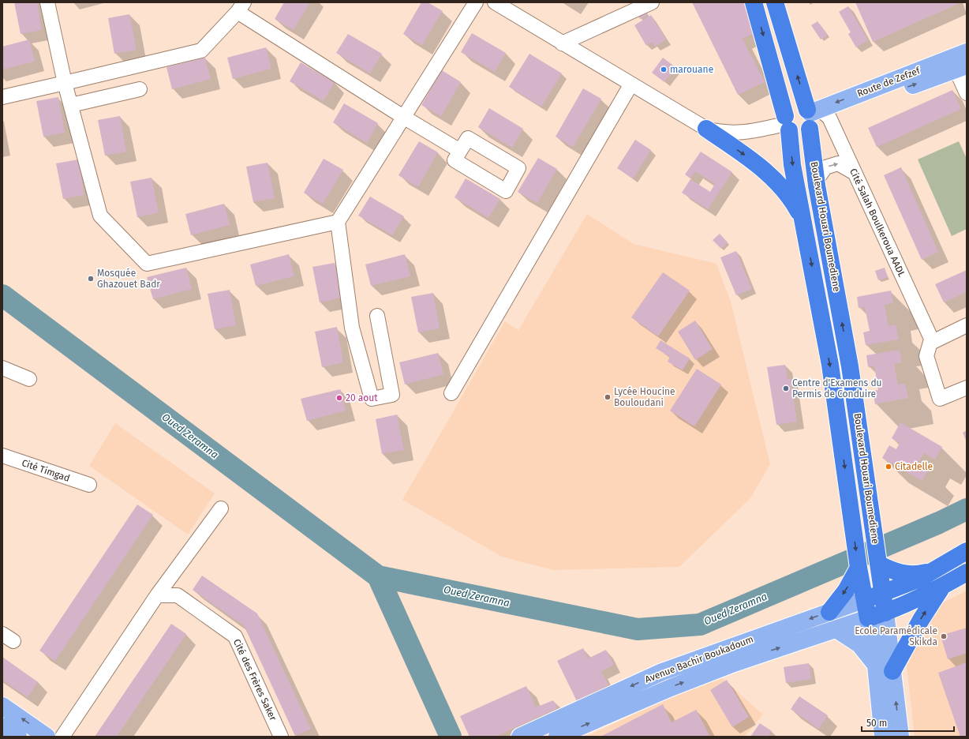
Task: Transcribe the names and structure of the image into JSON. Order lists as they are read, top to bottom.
{
  "streets": {
    "highway": ["Boulevard Houari Boumediene", "Avenue Bachir Boukadoum"],
    "main road": ["Route de Zefzef"],
    "street": ["Cité Salah Boulkeroua AADL", "Cité Timgad", "Cité des Frères Saker"]
  },
  "crossings": [
    ["Route de Zefzef", "Cité Salah Boulkeroua AADL"],
    ["Route de Zefzef", "Boulevard Houari Boumediene"],
    ["Cité Salah Boulkeroua AADL", "Boulevard Houari Boumediene"],
    ["Boulevard Houari Boumediene", "Avenue Bachir Boukadoum"]
  ],
  "water": ["Oued Zeramna"],
  "places": [
    "marouane",
    "Mosquée Ghazouet Badr",
    "Centre d'Examens du Permis de Conduire",
    "Lycée Houcine Bouloudani",
    "20 aout",
    "Citadelle",
    "Ecole Paramédicale Skikda"
  ],
  "scale_bar": "50 m"
}
